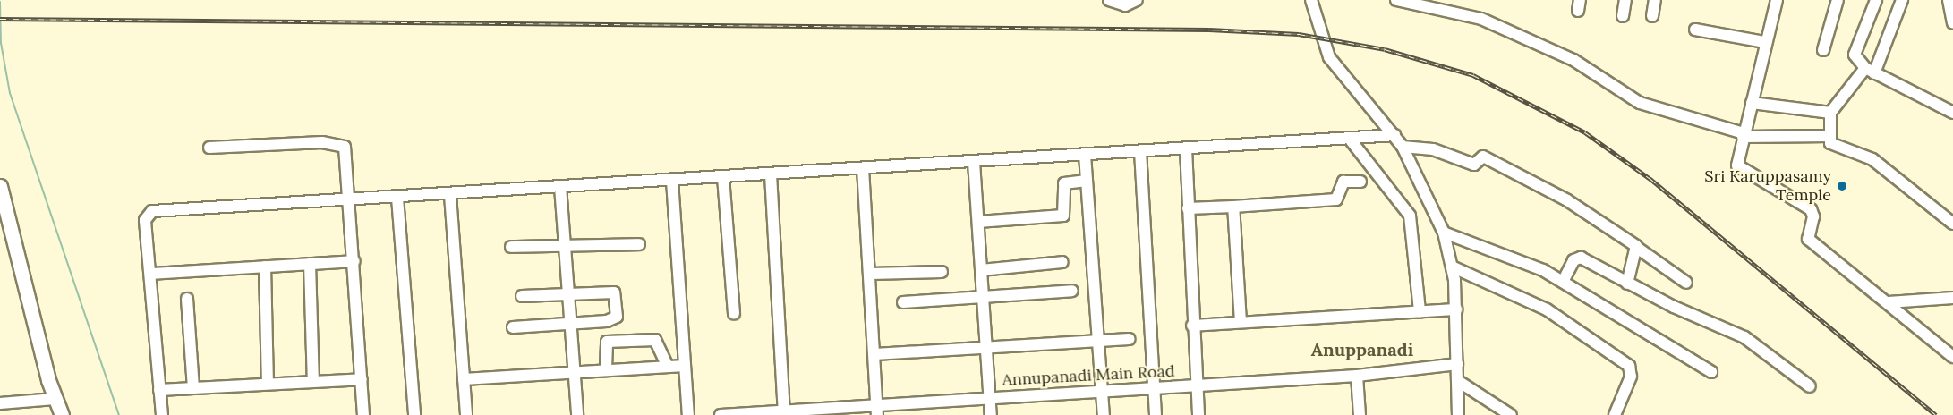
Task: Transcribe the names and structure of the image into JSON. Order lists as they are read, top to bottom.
{
  "streets": {
    "street": ["Annupanadi Main Road"]
  },
  "districts": ["Anuppanadi"],
  "places": ["Sri Karuppasamy Temple"]
}
